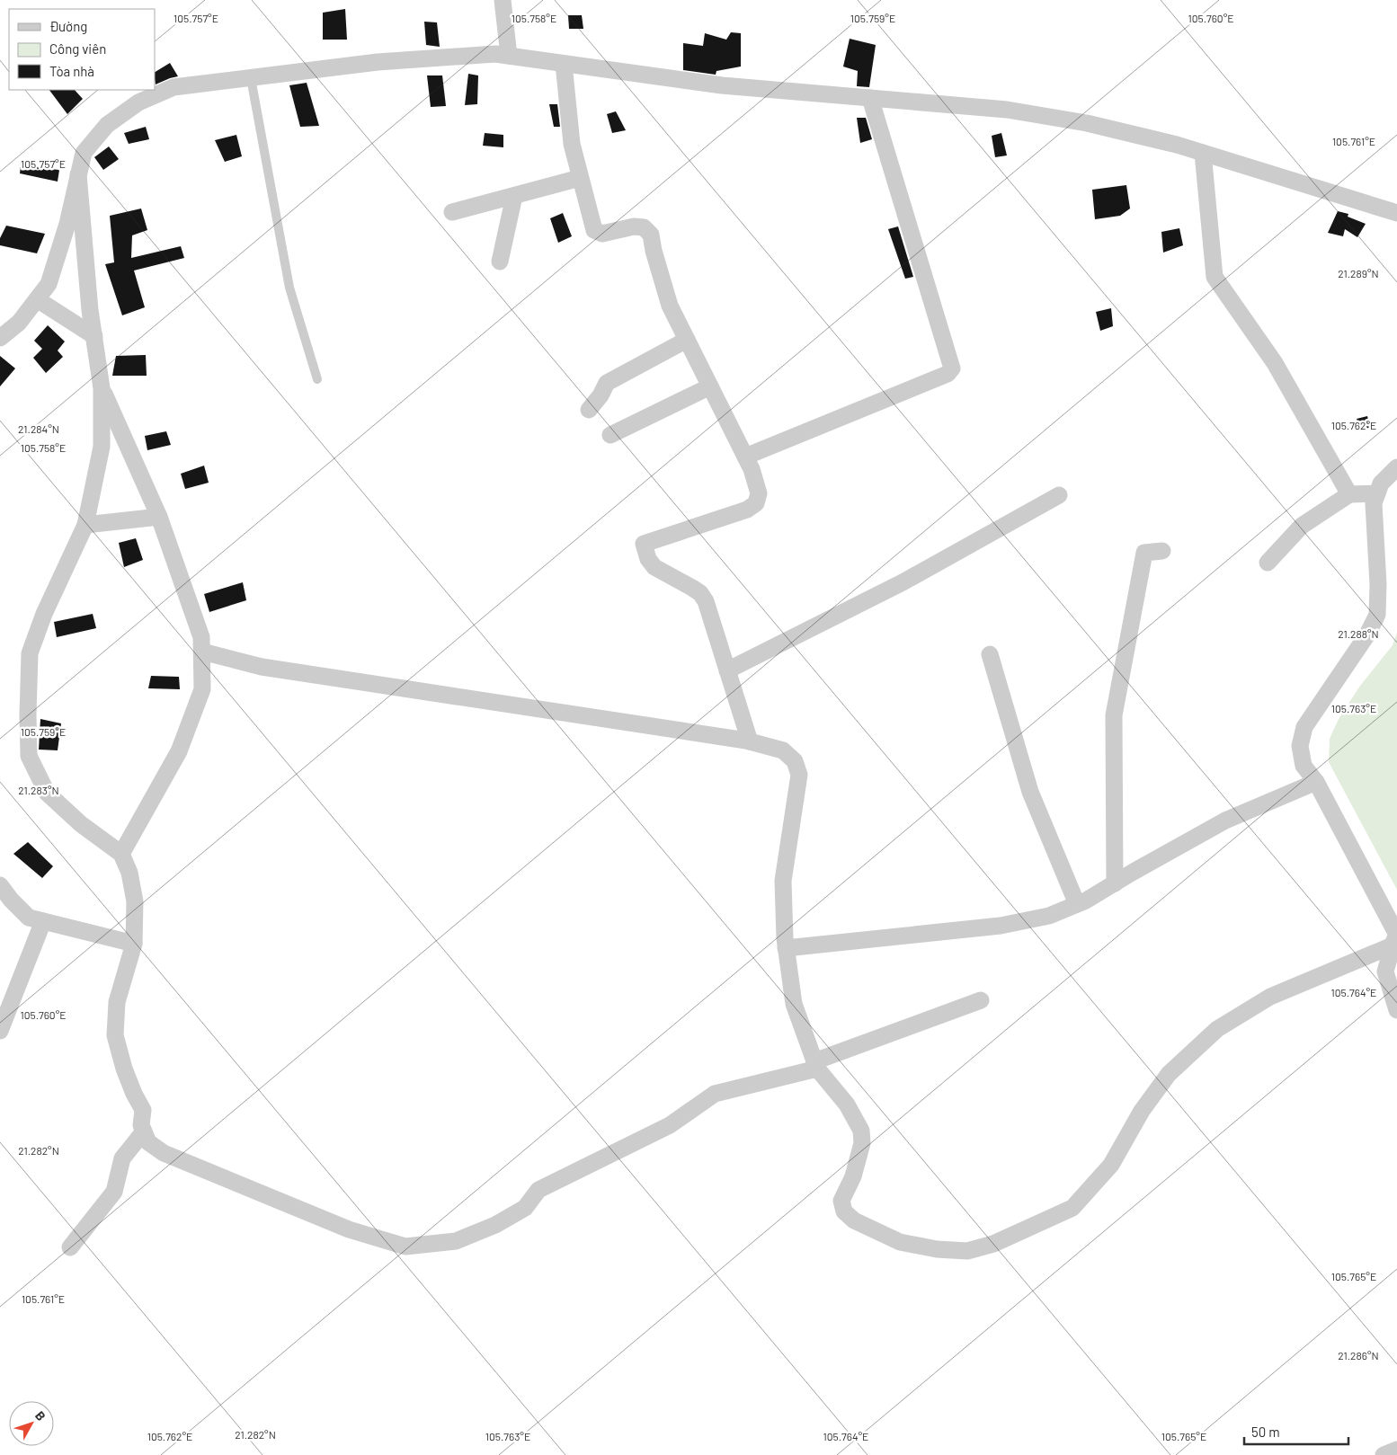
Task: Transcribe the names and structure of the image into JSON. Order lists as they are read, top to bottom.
{
  "legend": ["Đường", "Công viên", "Tòa nhà"],
  "scale_bar": "50 m",
  "north": "top right",
  "coordinates": [
    "105.757°E",
    "105.758°E",
    "105.759°E",
    "105.760°E",
    "105.761°E",
    "21.289°N",
    "105.762°E",
    "21.284°N",
    "21.288°N",
    "105.763°E",
    "21.283°N",
    "105.764°E",
    "21.282°N",
    "105.765°E",
    "21.286°N"
  ]
}
